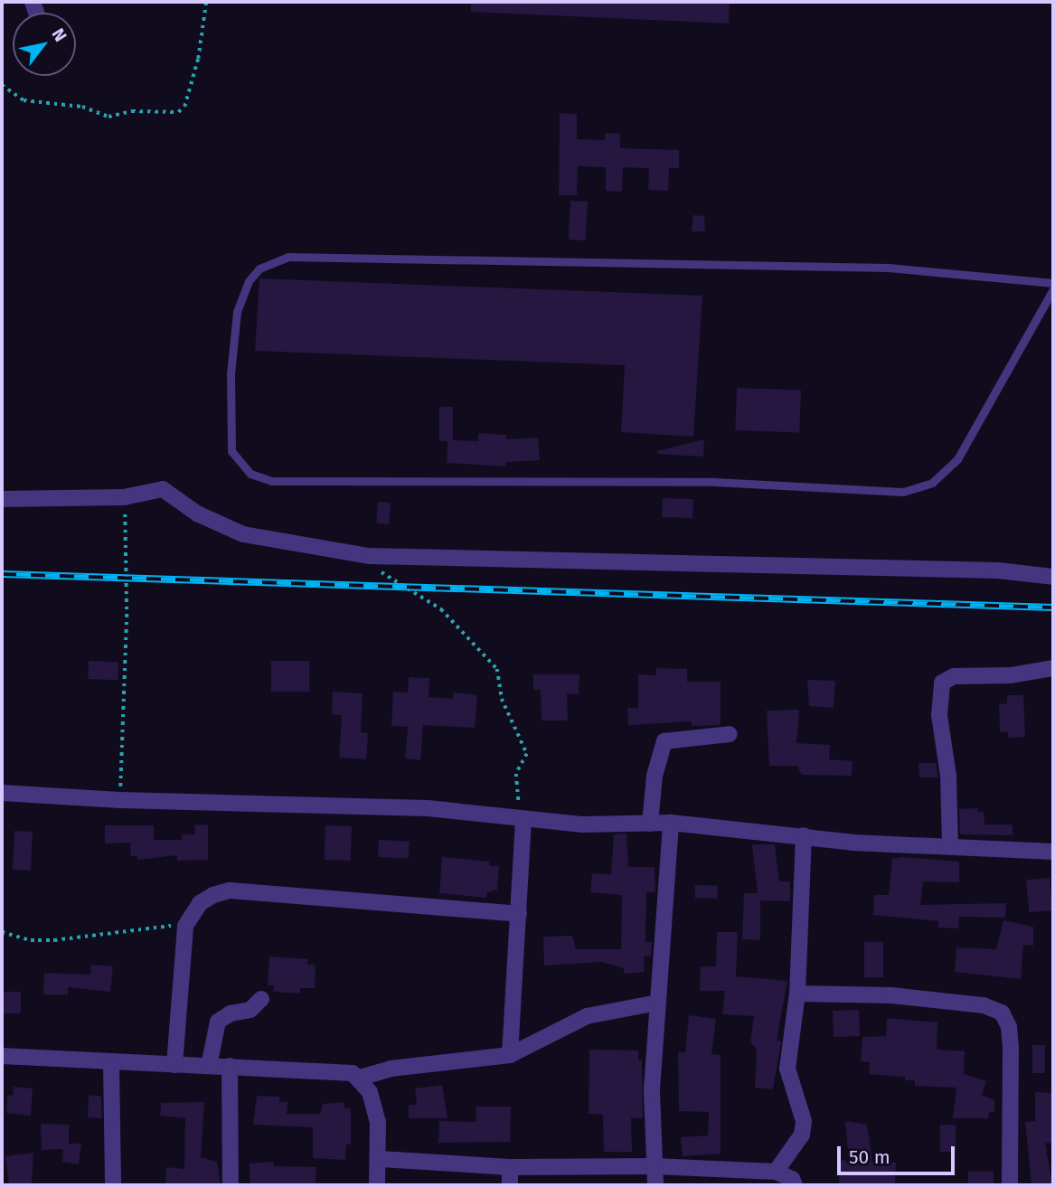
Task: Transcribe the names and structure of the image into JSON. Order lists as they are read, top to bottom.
{
  "scale_bar": "50 m",
  "north": "top right"
}
